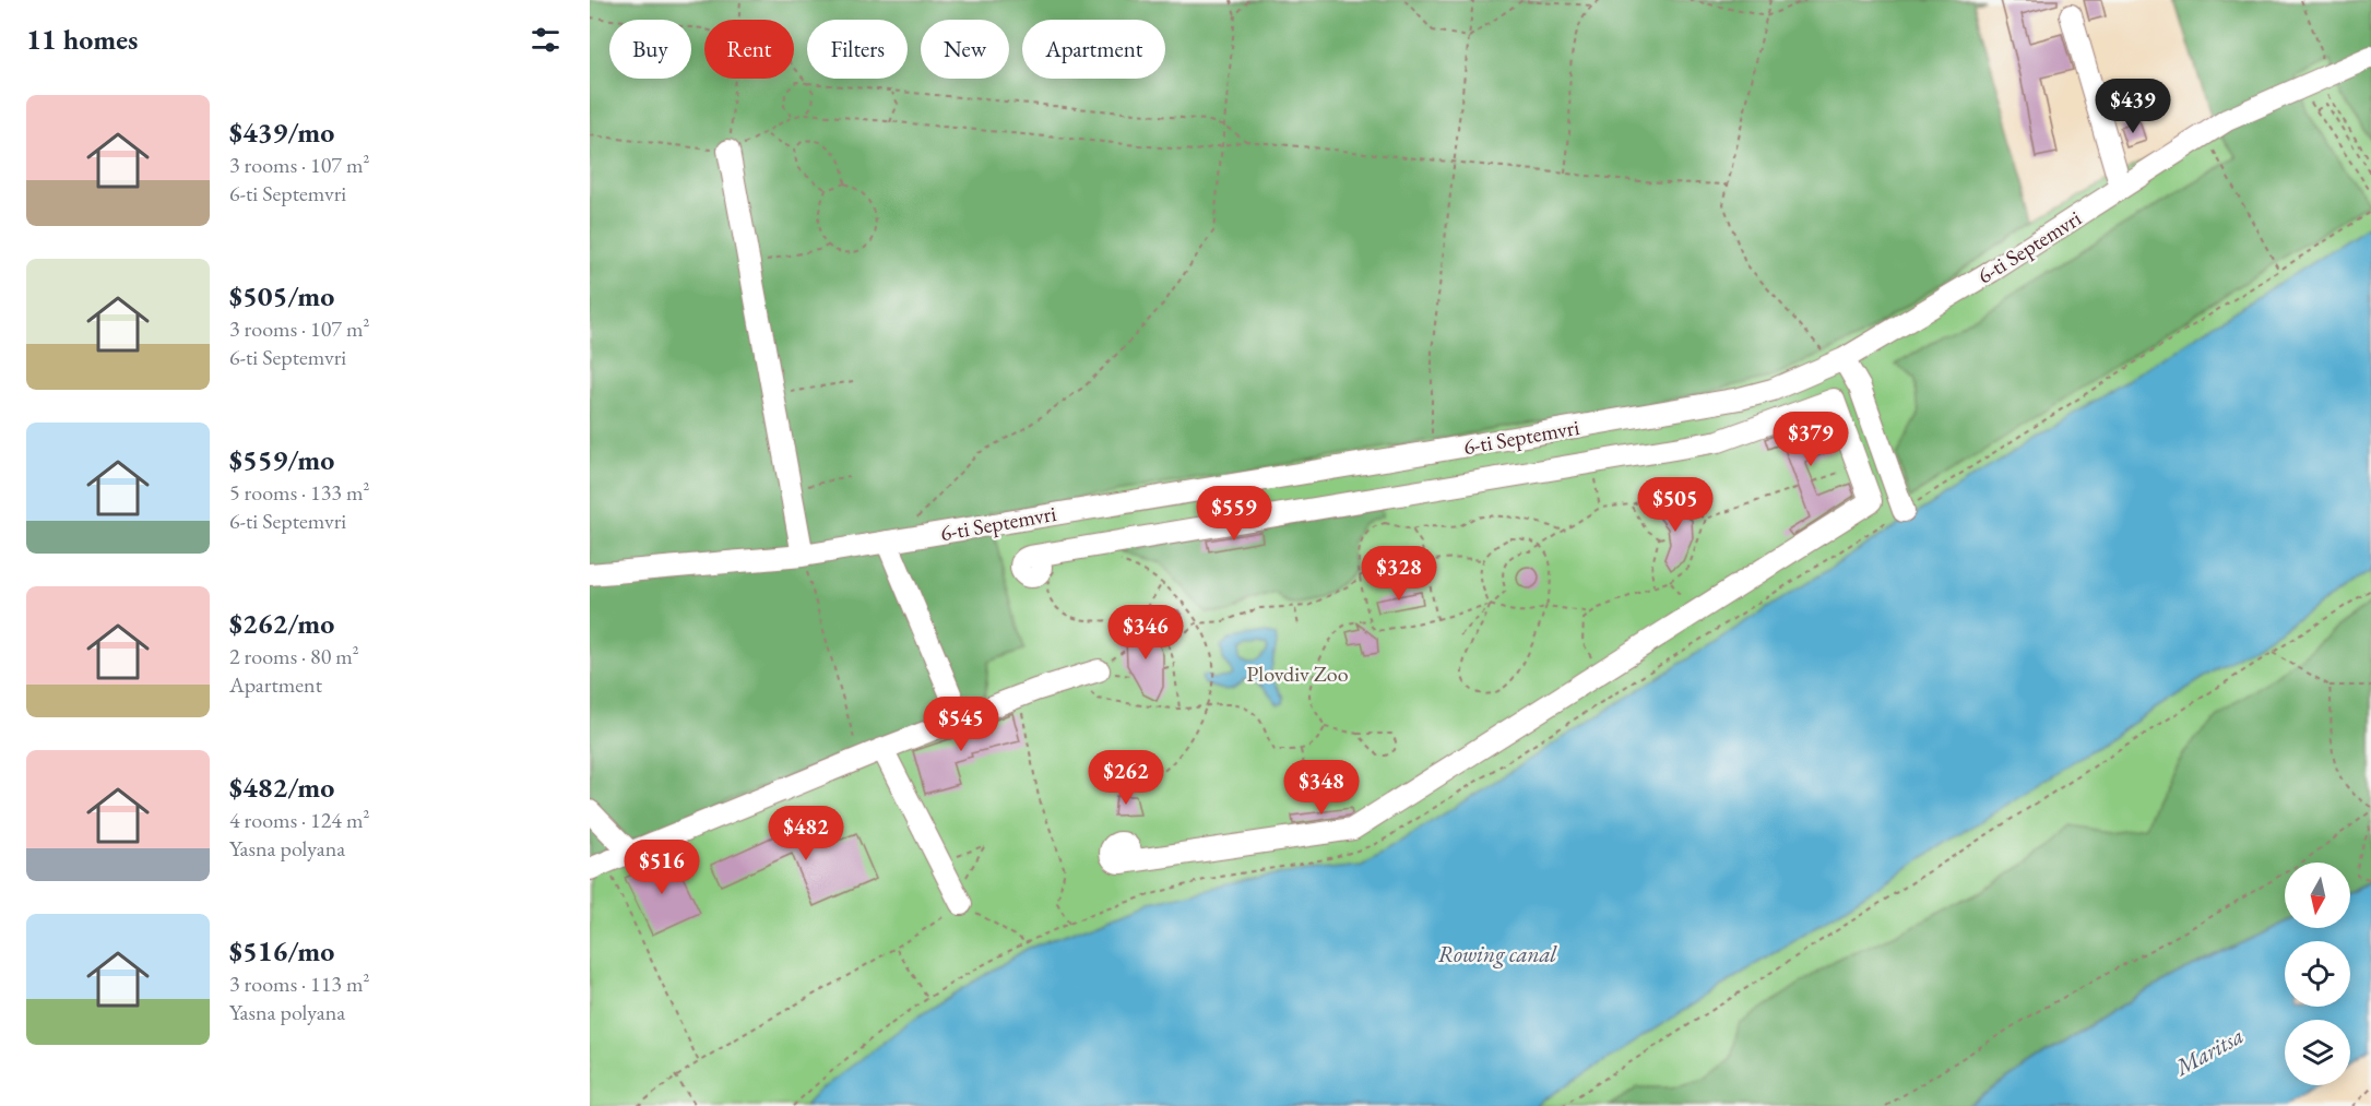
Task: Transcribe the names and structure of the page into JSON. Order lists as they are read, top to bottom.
{
  "streets": {
    "street": ["6-ti Septemvri"]
  },
  "water": ["Rowing canal", "Maritsa"],
  "parks": ["Plovdiv Zoo"],
  "north": "bottom",
  "page": {
    "heading": "11 homes",
    "chip": [
      "Buy",
      "Rent",
      "Filters",
      "New",
      "Apartment"
    ],
    "list": [
      {
        "name": "$439/mo",
        "note": "3 rooms · 107 m² · 6-ti Septemvri"
      },
      {
        "name": "$505/mo",
        "note": "3 rooms · 107 m² · 6-ti Septemvri"
      },
      {
        "name": "$559/mo",
        "note": "5 rooms · 133 m² · 6-ti Septemvri"
      },
      {
        "name": "$262/mo",
        "note": "2 rooms · 80 m² · Apartment"
      },
      {
        "name": "$482/mo",
        "note": "4 rooms · 124 m² · Yasna polyana"
      },
      {
        "name": "$516/mo",
        "note": "3 rooms · 113 m² · Yasna polyana"
      }
    ],
    "price": [
      "$439",
      "$379",
      "$505",
      "$559",
      "$328",
      "$346",
      "$545",
      "$262",
      "$348",
      "$482",
      "$516"
    ]
  }
}
